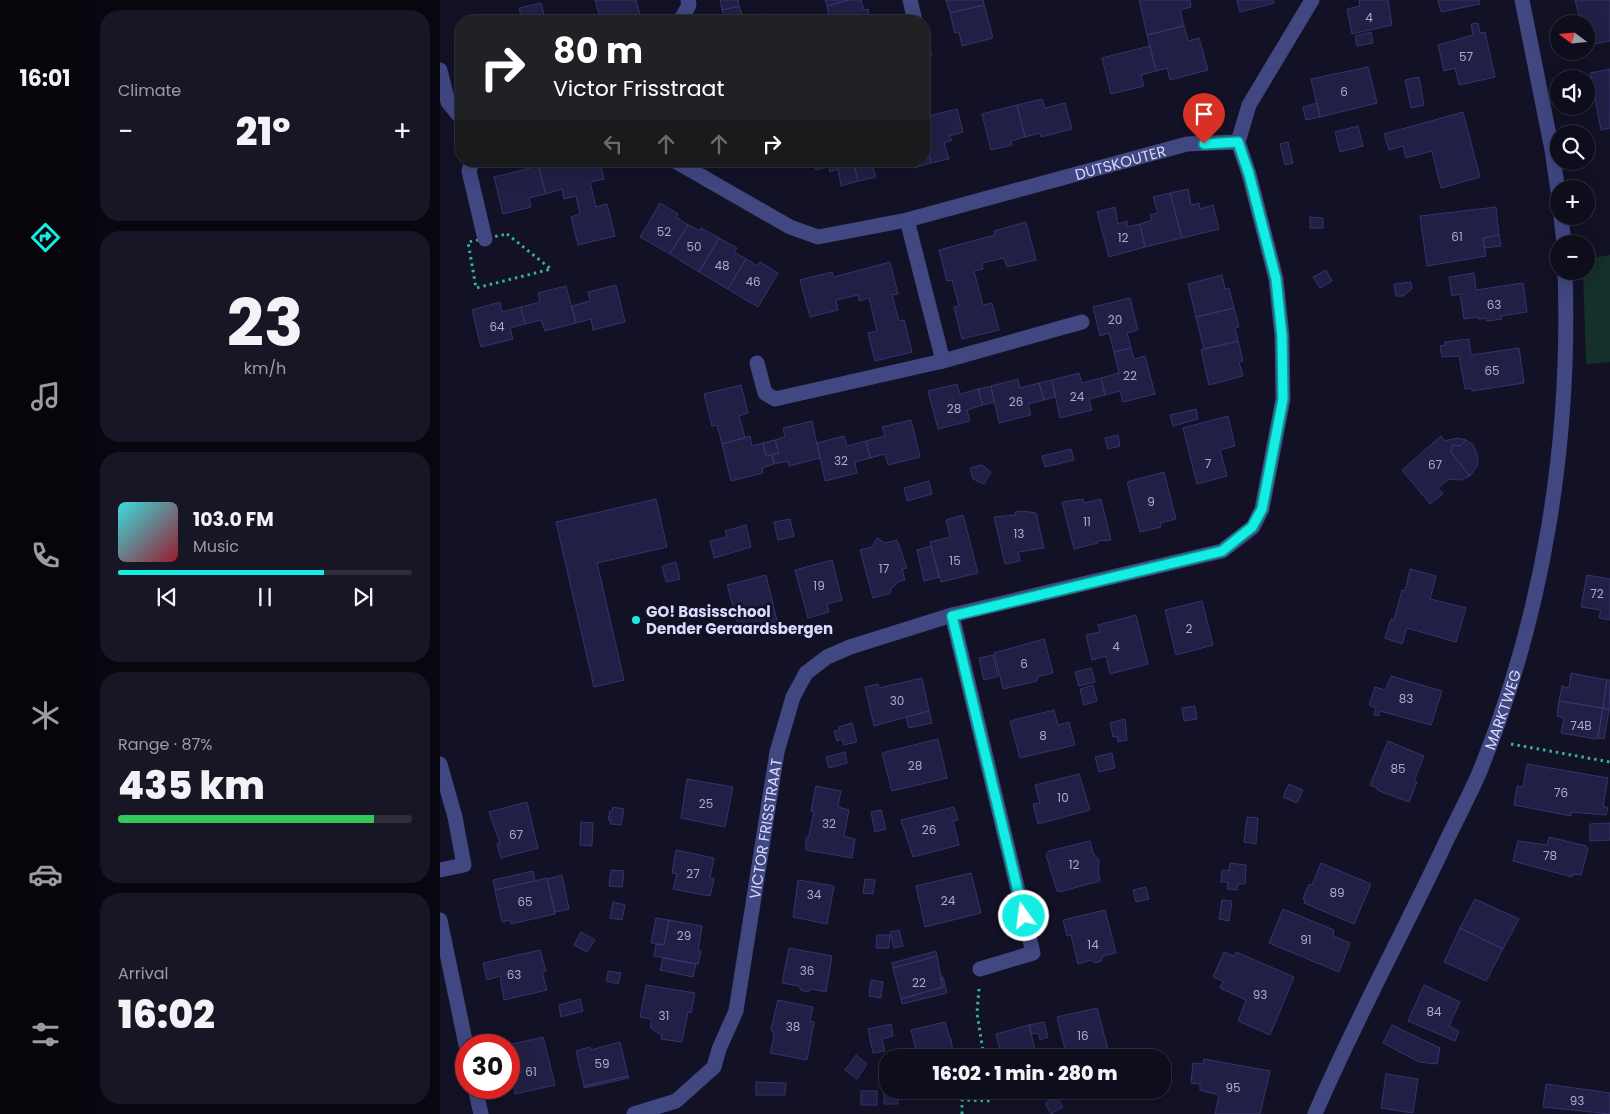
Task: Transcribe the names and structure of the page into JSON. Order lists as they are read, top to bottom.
{
  "streets": {
    "street": ["DUTSKOUTER", "MARKTWEG", "VICTOR FRISSTRAAT"]
  },
  "crossings": [
    ["DUTSKOUTER", "VICTOR FRISSTRAAT"]
  ],
  "places": ["GO! Basisschool Dender Geraardsbergen"],
  "house_numbers": [
    "4",
    "57",
    "6",
    "52",
    "61",
    "12",
    "50",
    "48",
    "46",
    "63",
    "20",
    "64",
    "65",
    "22",
    "24",
    "26",
    "28",
    "32",
    "7",
    "67",
    "9",
    "11",
    "13",
    "15",
    "17",
    "19",
    "72",
    "2",
    "4",
    "6",
    "83",
    "30",
    "74B",
    "8",
    "28",
    "85",
    "76",
    "10",
    "25",
    "32",
    "26",
    "67",
    "78",
    "12",
    "27",
    "89",
    "34",
    "24",
    "65",
    "29",
    "91",
    "14",
    "36",
    "63",
    "22",
    "93",
    "84",
    "31",
    "38",
    "16",
    "59",
    "61",
    "95",
    "93"
  ],
  "north": "left",
  "page": {
    "tabs": "16:01",
    "tile": [
      "Climate",
      ["23", "km/h"],
      ["Range · 87%", "435 km"],
      ["Arrival", "16:02"]
    ],
    "map_buttons": ["+", "−"],
    "turn": ["80 m", "Victor Frisstraat"],
    "heat": ["−", "21°", "+"],
    "song": ["103.0 FM", "Music"],
    "limit": "30",
    "trip": "16:02 · 1 min · 280 m"
  }
}
